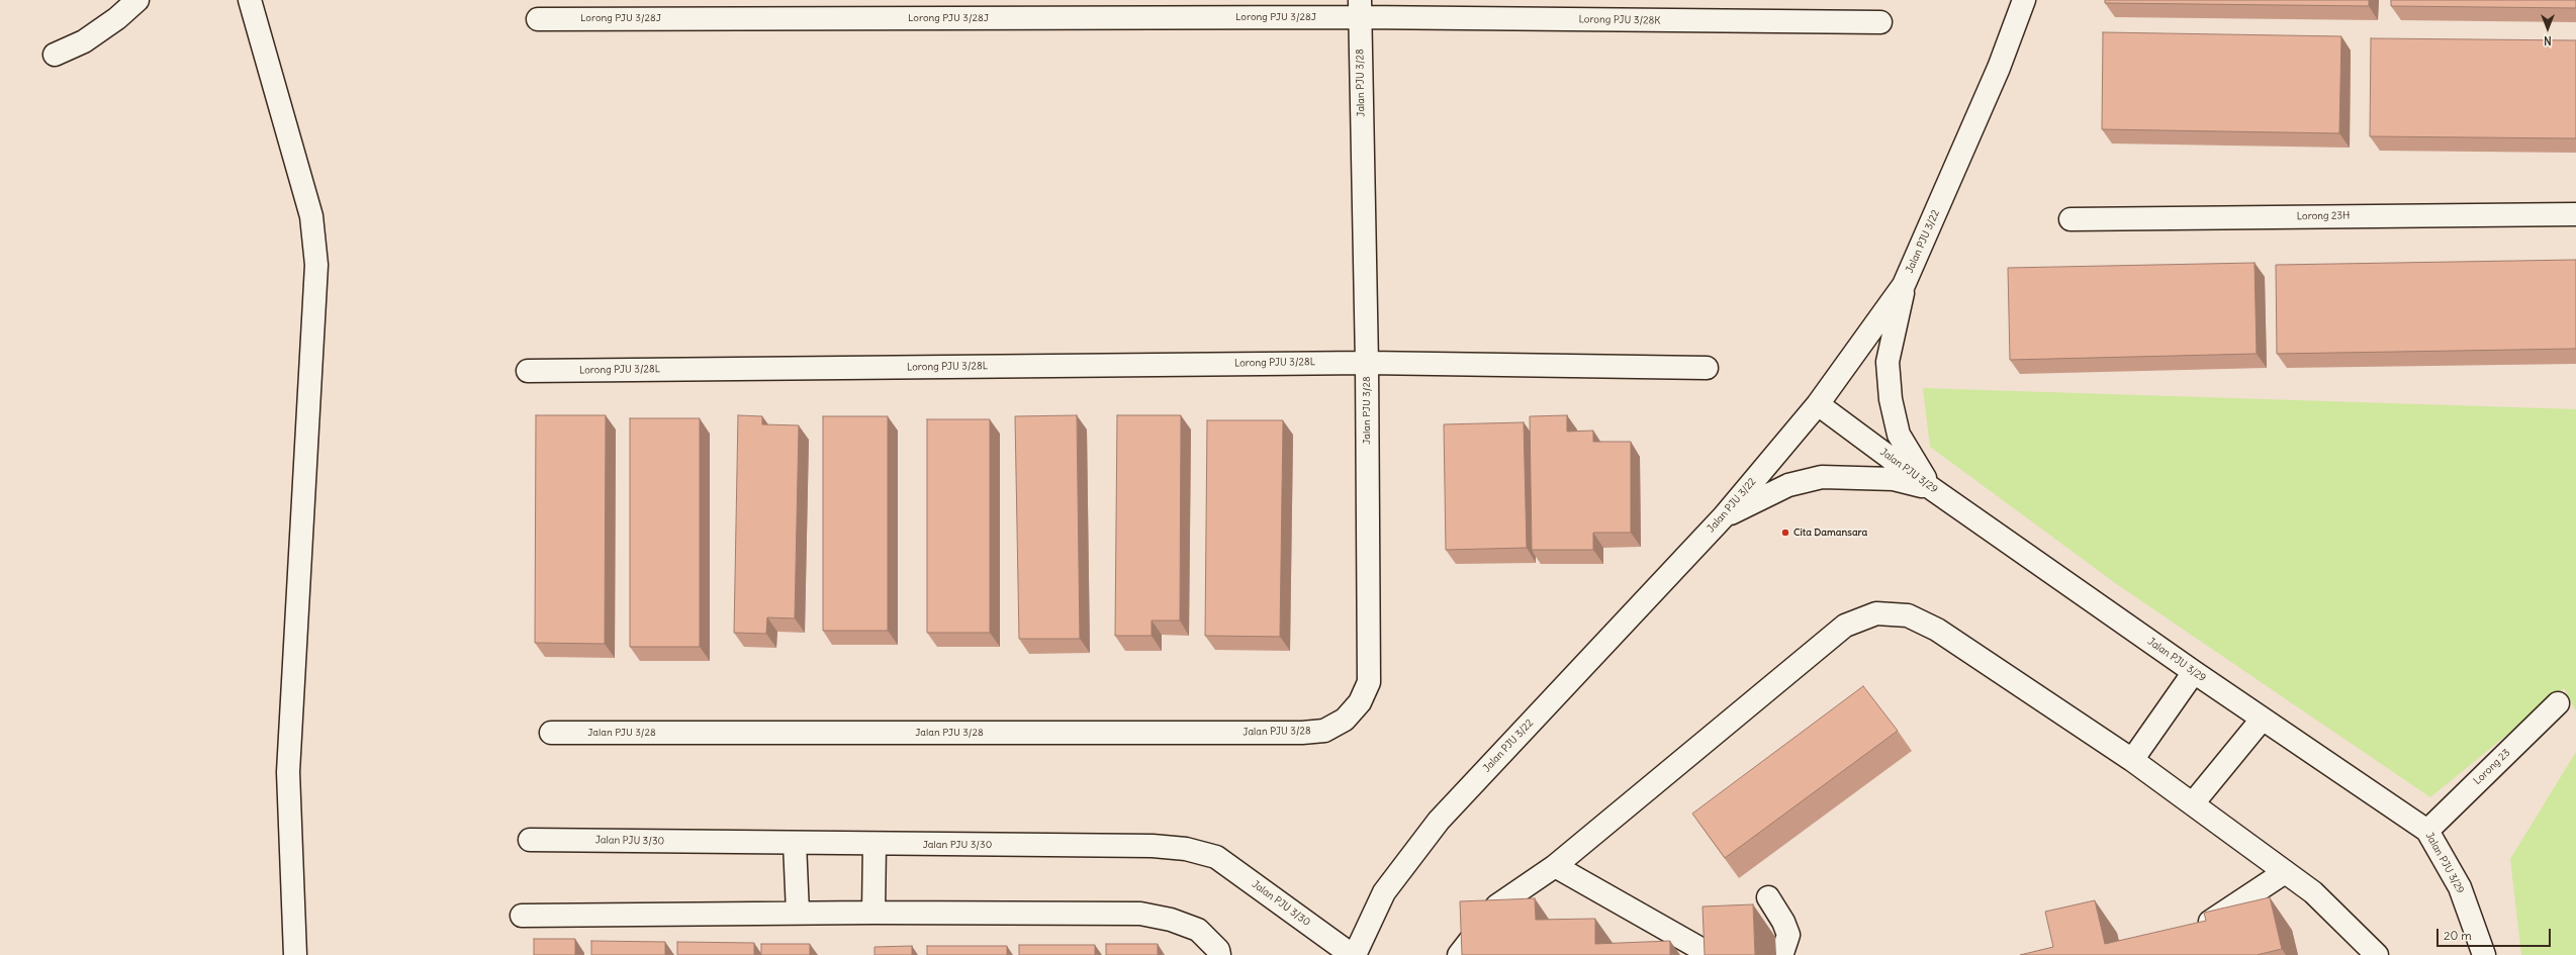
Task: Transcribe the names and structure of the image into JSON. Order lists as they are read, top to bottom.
{
  "streets": {
    "street": [
      "Lorong PJU 3/28J",
      "Lorong PJU 3/28K",
      "Jalan PJU 3/28",
      "Lorong 23H",
      "Jalan PJU 3/22",
      "Lorong PJU 3/28L",
      "Jalan PJU 3/29",
      "Lorong 23",
      "Jalan PJU 3/30"
    ]
  },
  "crossings": [
    ["Lorong PJU 3/28J", "Lorong PJU 3/28K"],
    ["Lorong PJU 3/28J", "Jalan PJU 3/28"],
    ["Lorong PJU 3/28K", "Jalan PJU 3/28"],
    ["Jalan PJU 3/28", "Lorong PJU 3/28L"],
    ["Jalan PJU 3/22", "Jalan PJU 3/29"],
    ["Jalan PJU 3/22", "Jalan PJU 3/30"],
    ["Jalan PJU 3/29", "Lorong 23"]
  ],
  "places": ["Cita Damansara"],
  "scale_bar": "20 m",
  "north": "bottom"
}
